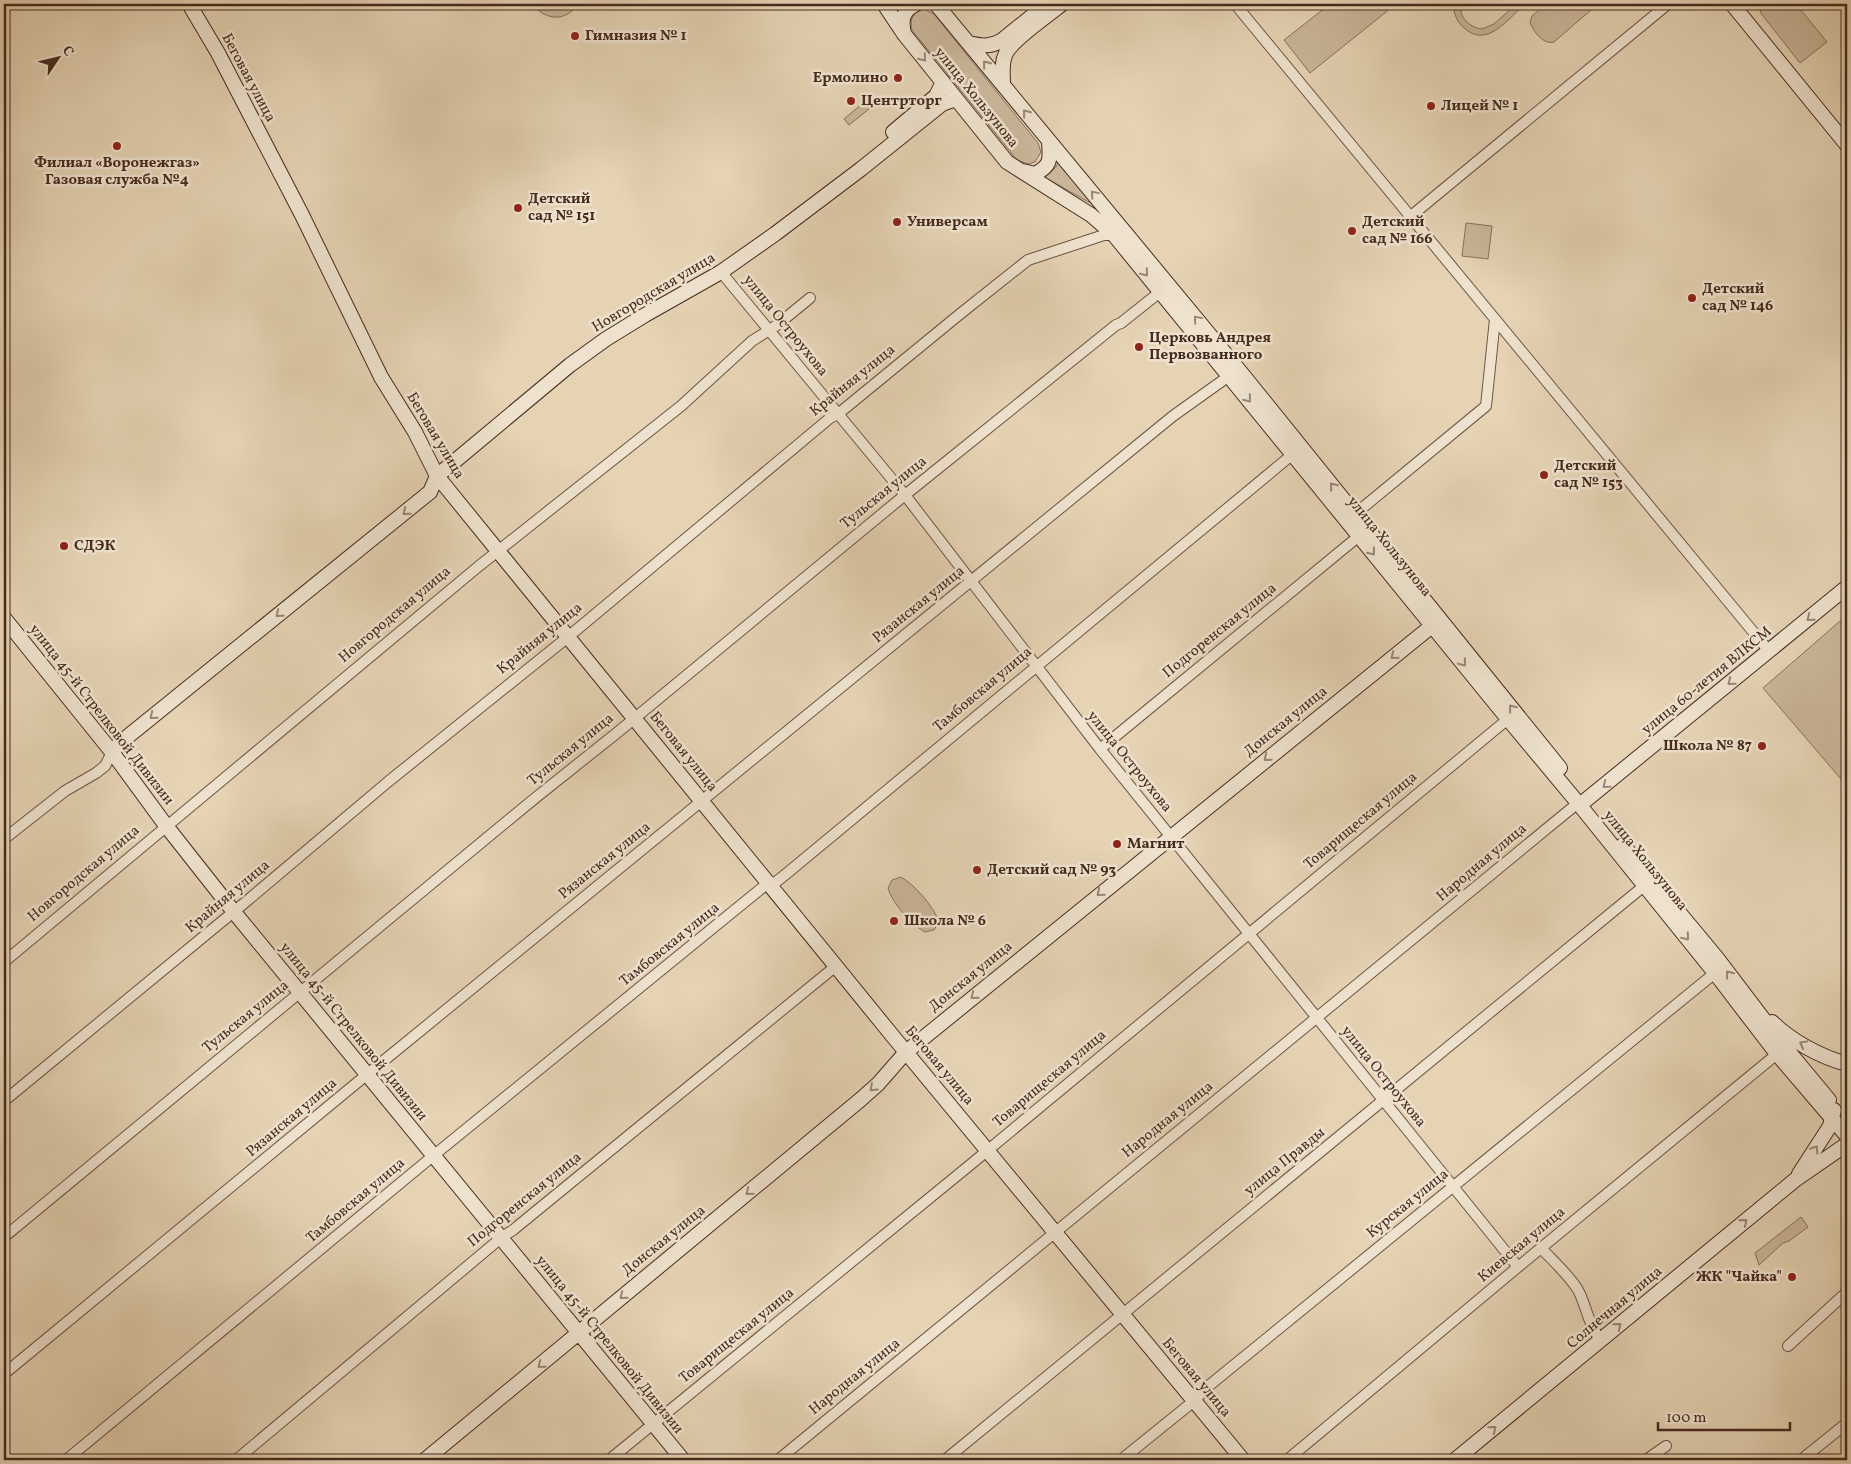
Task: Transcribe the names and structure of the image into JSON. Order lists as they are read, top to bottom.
{
  "streets": {
    "main road": [
      "Беговая улица",
      "улица Хользунова",
      "Новгородская улица",
      "улица 60-летия ВЛКСМ",
      "улица 45-й Стрелковой Дивизии",
      "Донская улица",
      "Солнечная улица"
    ],
    "street": [
      "улица Остроухова",
      "Крайняя улица",
      "Тульская улица",
      "Рязанская улица",
      "Подгоренская улица",
      "Тамбовская улица",
      "Товарищеская улица",
      "Народная улица",
      "улица Правды",
      "Курская улица",
      "Киевская улица"
    ]
  },
  "crossings": [
    ["Беговая улица", "Новгородская улица"],
    ["Беговая улица", "Крайняя улица"],
    ["Беговая улица", "Тульская улица"],
    ["Беговая улица", "Рязанская улица"],
    ["Беговая улица", "Подгоренская улица"],
    ["Беговая улица", "Тамбовская улица"],
    ["Беговая улица", "Донская улица"],
    ["Беговая улица", "Товарищеская улица"],
    ["Беговая улица", "Народная улица"],
    ["Беговая улица", "улица Правды"],
    ["Беговая улица", "Курская улица"],
    ["улица Хользунова", "Новгородская улица"],
    ["улица Хользунова", "Крайняя улица"],
    ["улица Хользунова", "Тульская улица"],
    ["улица Хользунова", "Рязанская улица"],
    ["улица Хользунова", "Подгоренская улица"],
    ["улица Хользунова", "улица 60-летия ВЛКСМ"],
    ["улица Хользунова", "Тамбовская улица"],
    ["улица Хользунова", "Донская улица"],
    ["улица Хользунова", "Товарищеская улица"],
    ["улица Хользунова", "Народная улица"],
    ["улица Хользунова", "улица Правды"],
    ["улица Хользунова", "Курская улица"],
    ["улица Хользунова", "Киевская улица"],
    ["улица Хользунова", "Солнечная улица"],
    ["Новгородская улица", "улица Остроухова"],
    ["Новгородская улица", "улица 45-й Стрелковой Дивизии"],
    ["улица Остроухова", "Крайняя улица"],
    ["улица Остроухова", "Тульская улица"],
    ["улица Остроухова", "Рязанская улица"],
    ["улица Остроухова", "Подгоренская улица"],
    ["улица Остроухова", "Тамбовская улица"],
    ["улица Остроухова", "Донская улица"],
    ["улица Остроухова", "Товарищеская улица"],
    ["улица Остроухова", "Народная улица"],
    ["улица Остроухова", "улица Правды"],
    ["улица Остроухова", "Курская улица"],
    ["улица Остроухова", "Киевская улица"],
    ["Крайняя улица", "улица 45-й Стрелковой Дивизии"],
    ["Тульская улица", "улица 45-й Стрелковой Дивизии"],
    ["Рязанская улица", "улица 45-й Стрелковой Дивизии"],
    ["Подгоренская улица", "улица 45-й Стрелковой Дивизии"],
    ["улица 60-летия ВЛКСМ", "Народная улица"],
    ["Тамбовская улица", "улица 45-й Стрелковой Дивизии"],
    ["улица 45-й Стрелковой Дивизии", "Донская улица"],
    ["улица 45-й Стрелковой Дивизии", "Товарищеская улица"]
  ],
  "one_way": ["улица 60-летия ВЛКСМ", "Донская улица", "Солнечная улица"],
  "places": [
    "Гимназия № 1",
    "Ермолино",
    "Центрторг",
    "Лицей № 1",
    "Филиал «Воронежгаз» Газовая служба №4",
    "Детский сад № 151",
    "Универсам",
    "Детский сад № 166",
    "Детский сад № 146",
    "Церковь Андрея Первозванного",
    "Детский сад № 153",
    "СДЭК",
    "Школа № 87",
    "Магнит",
    "Детский сад № 93",
    "Школа № 6",
    "ЖК \"Чайка\""
  ],
  "scale_bar": "100 m",
  "north": "top right"
}
